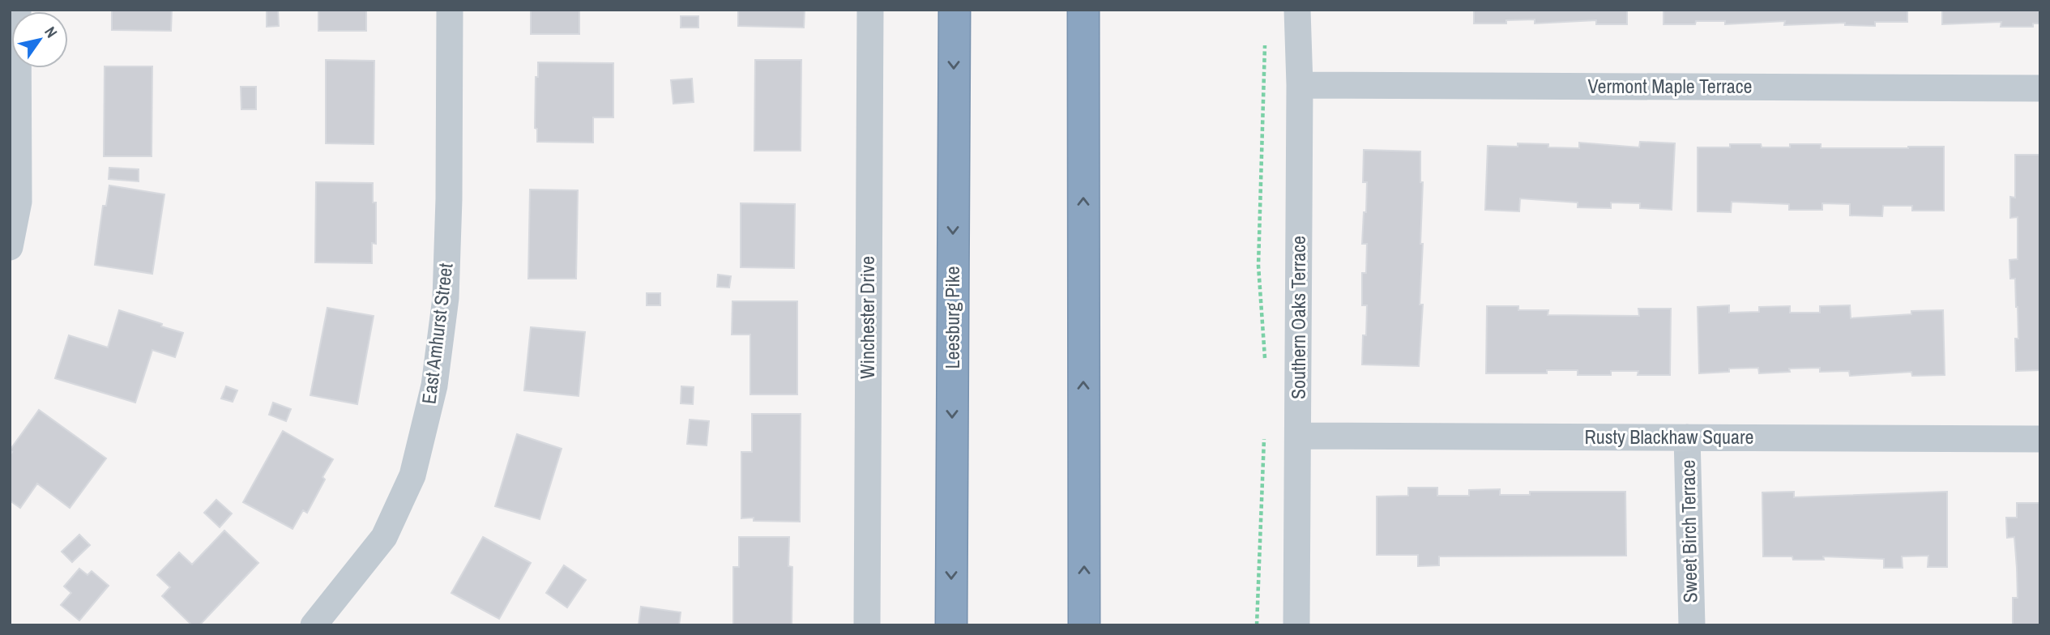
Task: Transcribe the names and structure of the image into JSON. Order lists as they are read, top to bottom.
{
  "streets": {
    "highway": ["Leesburg Pike"],
    "street": [
      "Vermont Maple Terrace",
      "Winchester Drive",
      "Southern Oaks Terrace",
      "East Amhurst Street",
      "Rusty Blackhaw Square",
      "Sweet Birch Terrace"
    ]
  },
  "crossings": [
    ["Vermont Maple Terrace", "Southern Oaks Terrace"],
    ["Southern Oaks Terrace", "Rusty Blackhaw Square"],
    ["Rusty Blackhaw Square", "Sweet Birch Terrace"]
  ],
  "north": "top right"
}
